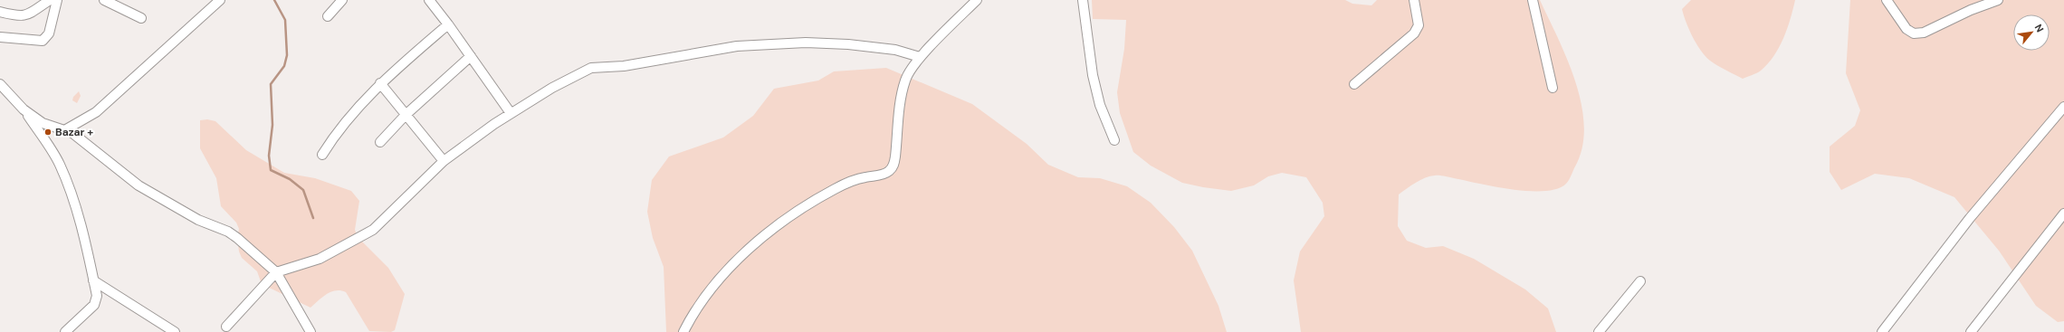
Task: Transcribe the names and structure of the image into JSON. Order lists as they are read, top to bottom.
{
  "places": ["Bazar +"],
  "north": "top right"
}
